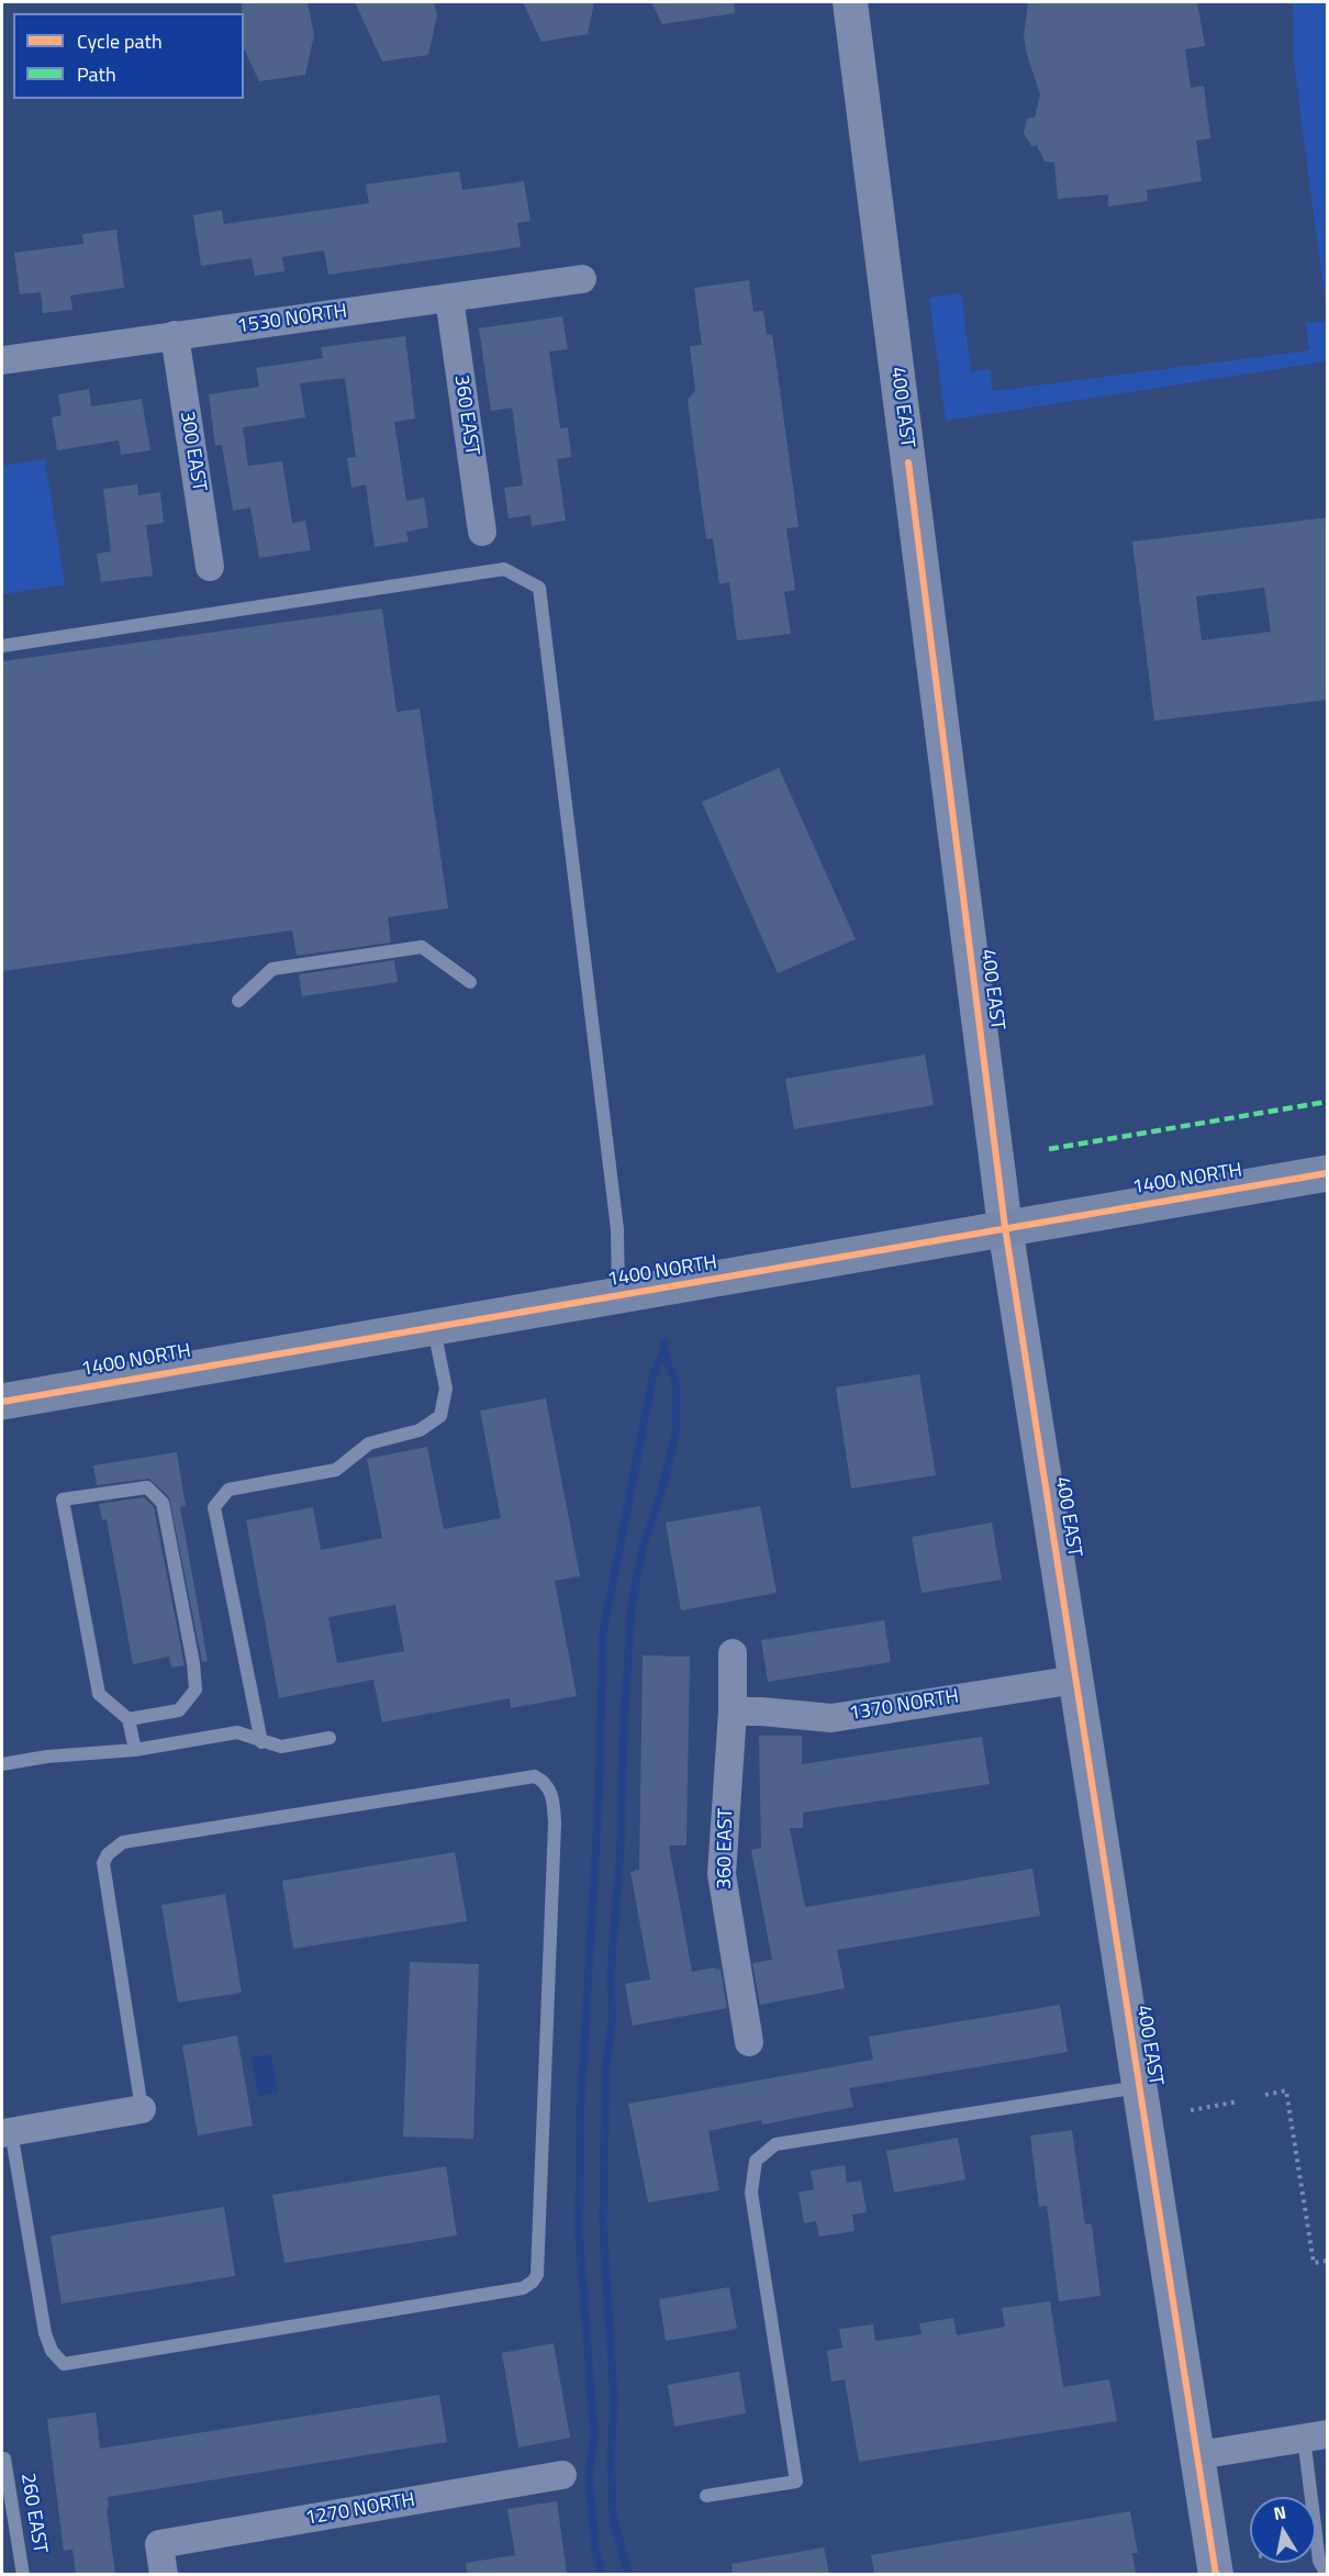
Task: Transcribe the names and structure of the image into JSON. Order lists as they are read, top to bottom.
{
  "streets": {
    "main road": ["1400 NORTH"],
    "street": [
      "1530 NORTH",
      "400 EAST",
      "360 EAST",
      "300 EAST",
      "1370 NORTH",
      "1270 NORTH"
    ],
    "lane": ["260 EAST"]
  },
  "crossings": [
    ["1530 NORTH", "360 EAST"],
    ["1530 NORTH", "300 EAST"],
    ["400 EAST", "1400 NORTH"],
    ["400 EAST", "1370 NORTH"],
    ["360 EAST", "1370 NORTH"]
  ],
  "legend": ["Cycle path", "Path"],
  "north": "top"
}
